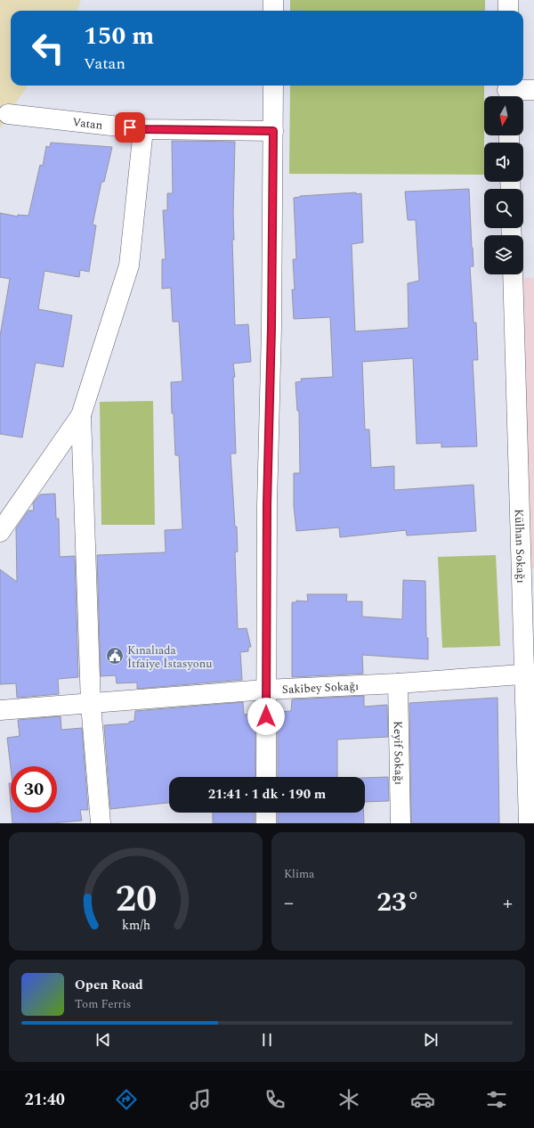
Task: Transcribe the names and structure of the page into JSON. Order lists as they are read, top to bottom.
{
  "streets": {
    "street": [
      "Vatan",
      "Külhan Sokağı",
      "Sakibey Sokağı",
      "Keyif Sokağı"
    ]
  },
  "crossings": [
    ["Külhan Sokağı", "Sakibey Sokağı"],
    ["Sakibey Sokağı", "Keyif Sokağı"]
  ],
  "places": {
    "public building": ["Kınalıada İtfaiye İstasyonu"]
  },
  "north": "bottom",
  "page": {
    "turn": ["150 m", "Vatan"],
    "limit": "30",
    "trip": "21:41 · 1 dk · 190 m",
    "tile": "Klima",
    "heat": ["−", "23°", "+"],
    "song": ["Open Road", "Tom Ferris"],
    "tabs": "21:40",
    "gauge": ["20", "km/h"]
  }
}
